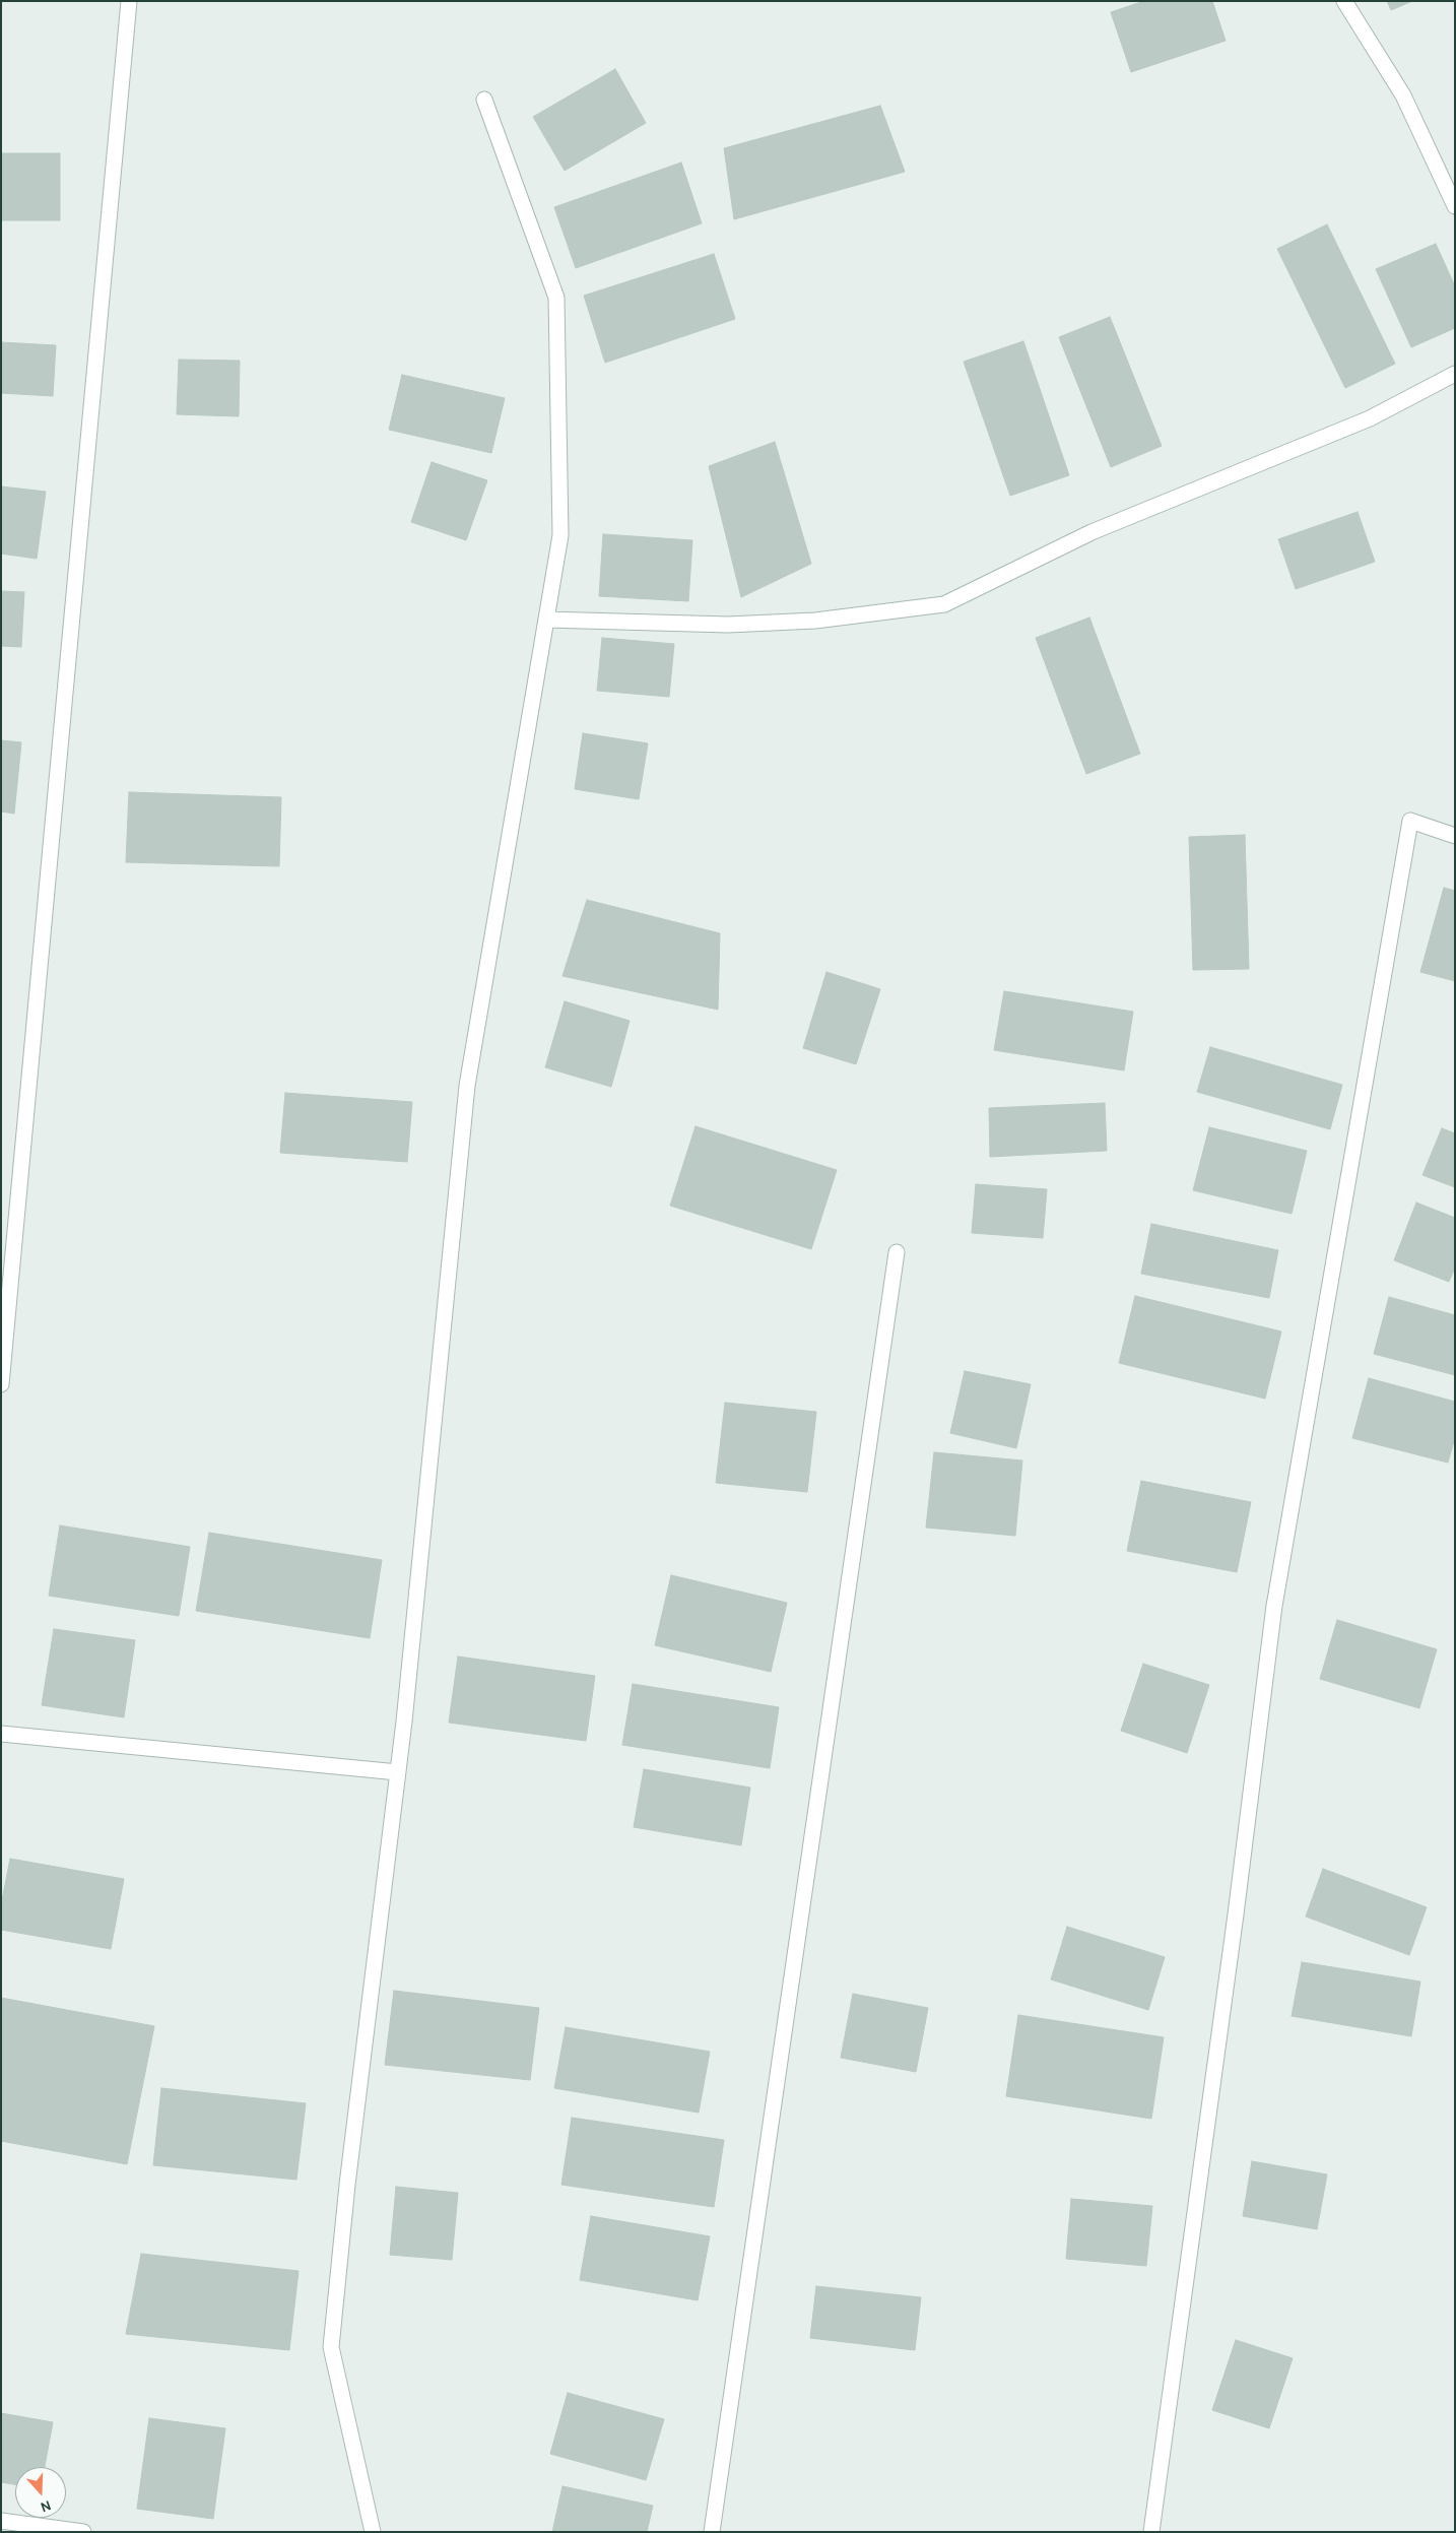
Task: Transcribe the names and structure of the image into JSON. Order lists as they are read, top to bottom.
{
  "north": "bottom"
}
